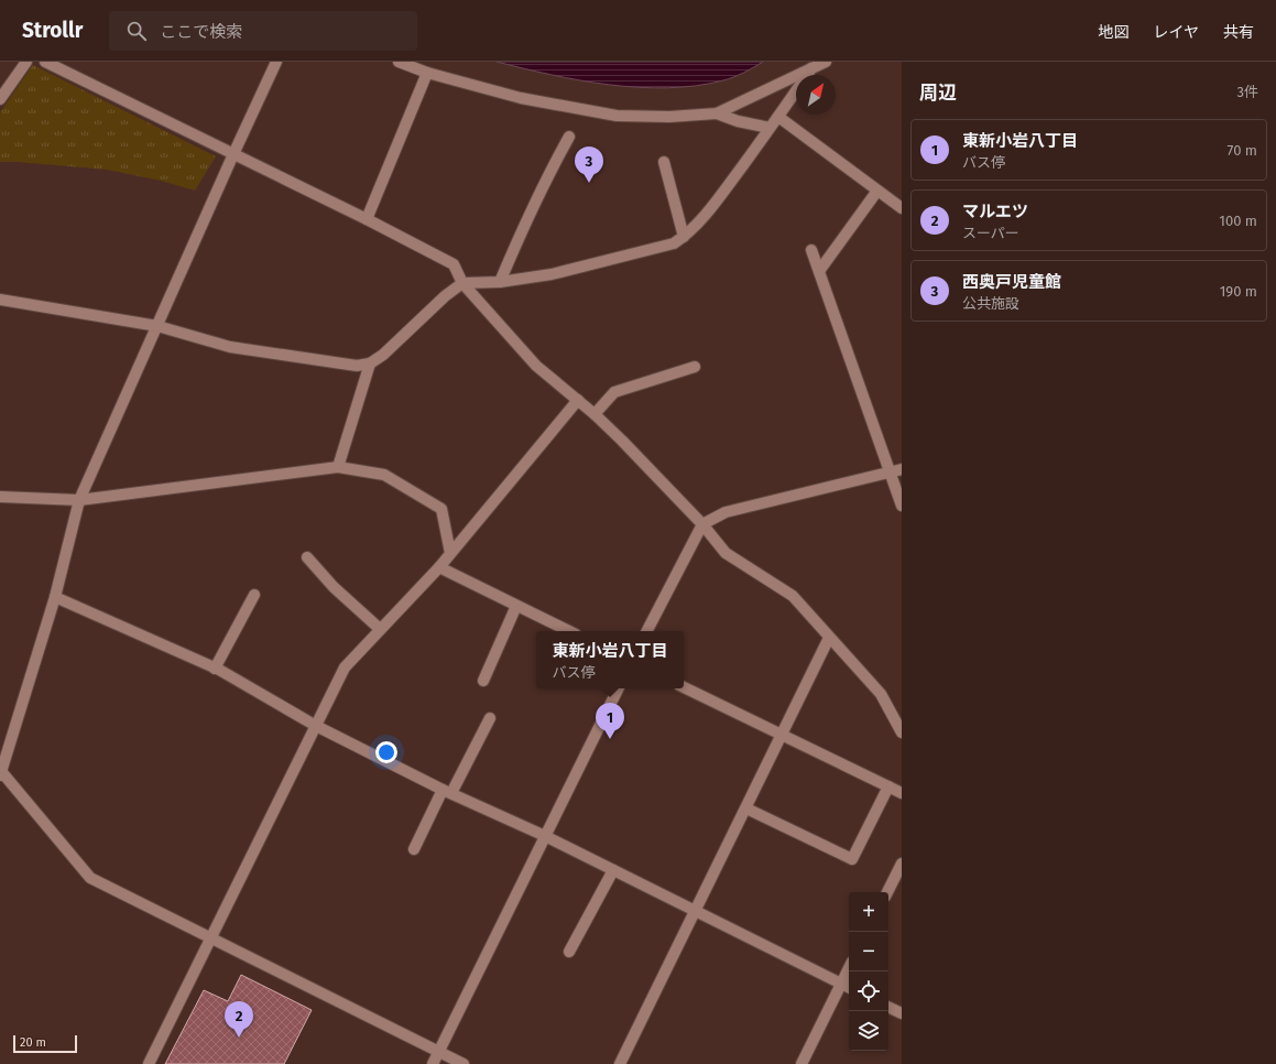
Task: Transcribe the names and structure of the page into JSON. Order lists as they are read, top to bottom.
{
  "scale_bar": "20 m",
  "north": "top right",
  "page": {
    "header": "Strollr",
    "search": "ここで検索",
    "nav": ["地図", "レイヤ", "共有"],
    "heading": ["周辺", "3件"],
    "list": [
      {
        "mark": "1",
        "name": "東新小岩八丁目",
        "note": "バス停",
        "value": "70 m"
      },
      {
        "mark": "2",
        "name": "マルエツ",
        "note": "スーパー",
        "value": "100 m"
      },
      {
        "mark": "3",
        "name": "西奥戸児童館",
        "note": "公共施設",
        "value": "190 m"
      }
    ],
    "pins": ["3", "1", "2"],
    "popup": ["東新小岩八丁目", "バス停"],
    "map_buttons": ["+", "−"],
    "scale": "20 m"
  }
}
